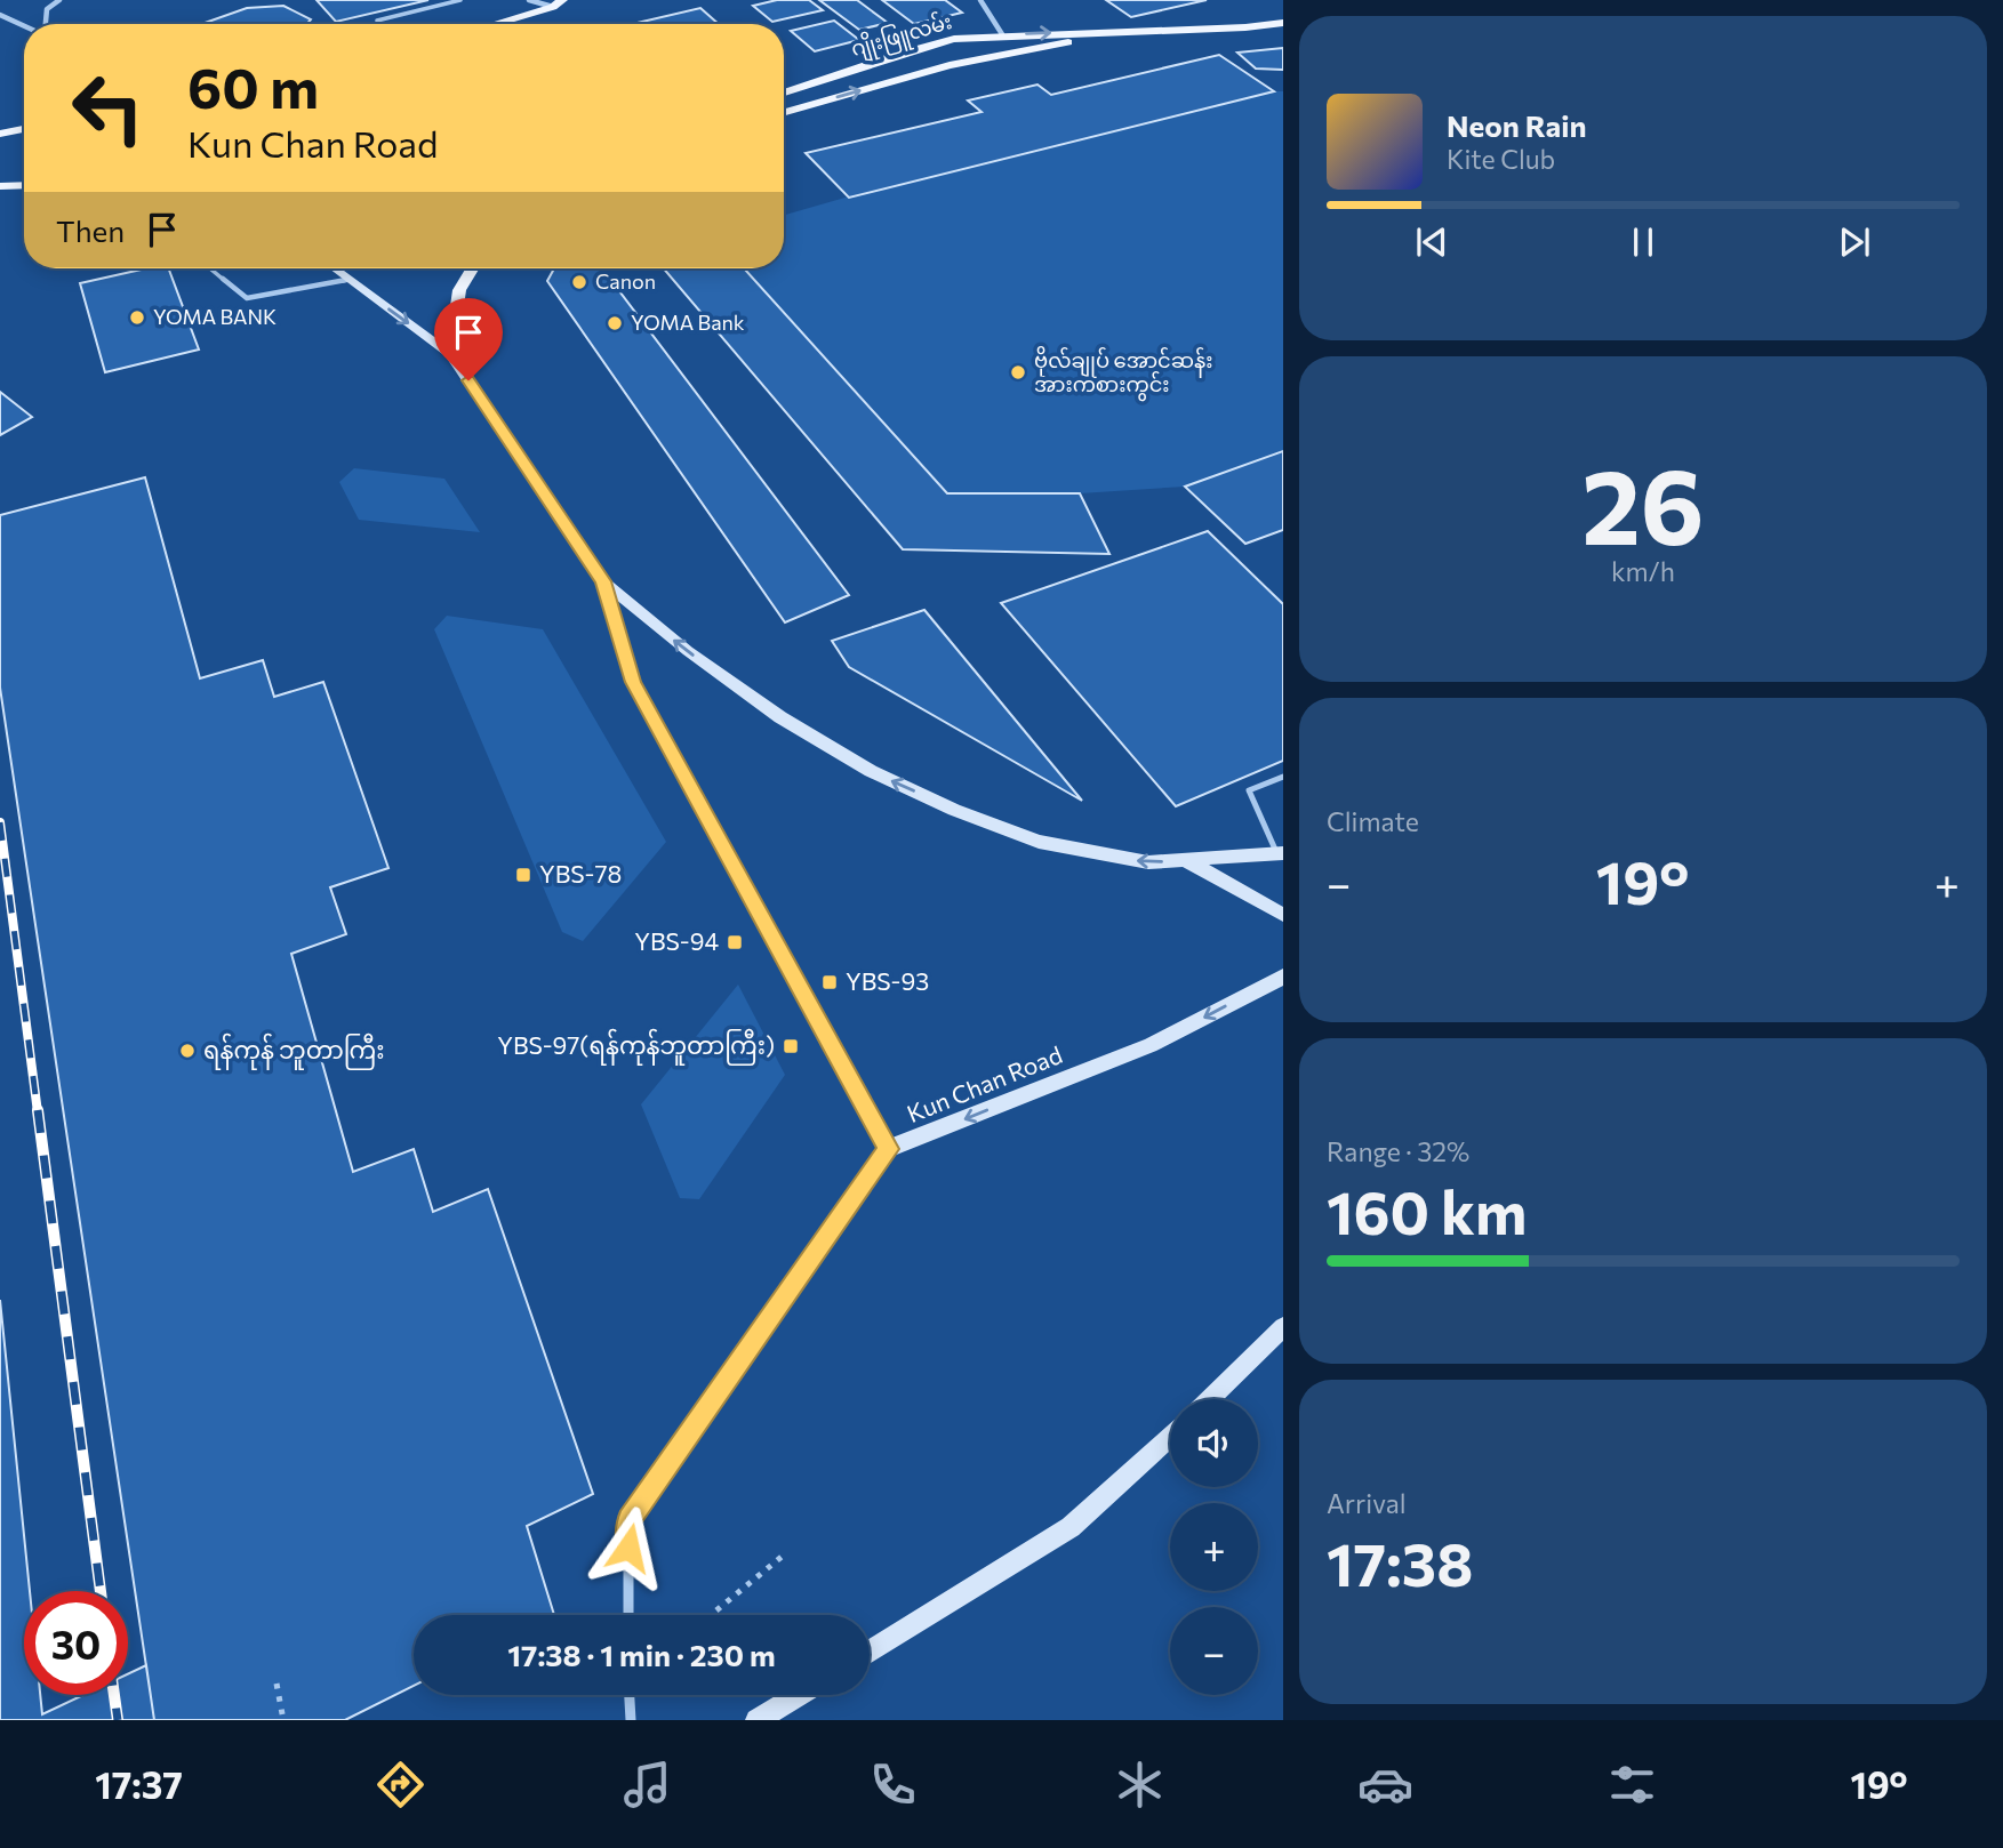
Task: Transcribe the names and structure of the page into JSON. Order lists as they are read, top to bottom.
{
  "streets": {
    "main road": ["ဂျိုးဖြူလမ်း", "Kun Chan Road"]
  },
  "places": {
    "other": [
      "Canon",
      "YOMA BANK",
      "YOMA Bank",
      "ဗိုလ်ချုပ် အောင်ဆန်း အားကစားကွင်း",
      "ရန်ကုန် ဘူတာကြီး"
    ],
    "transit": [
      "YBS-78",
      "YBS-94",
      "YBS-93",
      "YBS-97(ရန်ကုန်ဘူတာကြီး)"
    ]
  },
  "page": {
    "turn": ["60 m", "Kun Chan Road"],
    "song": ["Neon Rain", "Kite Club"],
    "then": "Then",
    "tile": [
      ["26", "km/h"],
      "Climate",
      ["Range · 32%", "160 km"],
      ["Arrival", "17:38"]
    ],
    "heat": ["−", "19°", "+"],
    "map_buttons": ["+", "−"],
    "limit": "30",
    "trip": "17:38 · 1 min · 230 m",
    "tabs": ["17:37", "19°"]
  }
}
